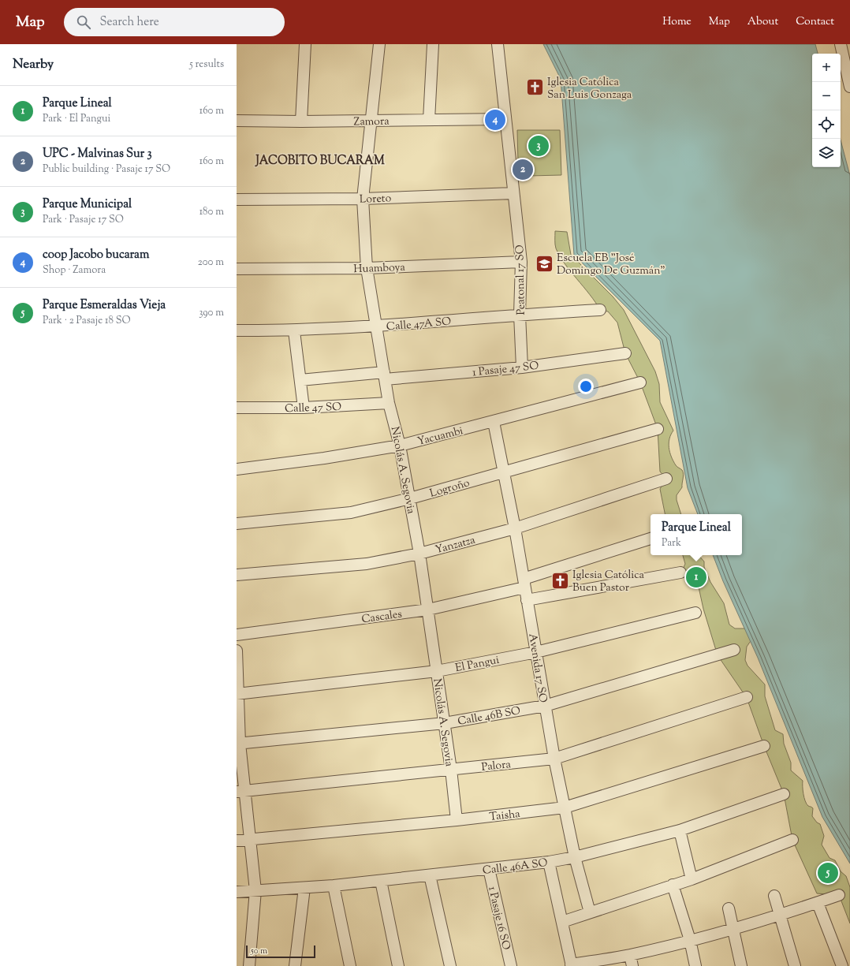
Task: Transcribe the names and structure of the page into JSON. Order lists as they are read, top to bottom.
{
  "streets": {
    "street": [
      "Zamora",
      "Loreto",
      "Huamboya",
      "Peatonal 17 SO",
      "Calle 47A SO",
      "1 Pasaje 47 SO",
      "Calle 47 SO",
      "Yacuambi",
      "Nicolás A. Segovia",
      "Logroño",
      "Yanzatza",
      "Cascales",
      "El Pangui",
      "Avenida 17 SO",
      "Calle 46B SO",
      "Palora",
      "Taisha",
      "Calle 46A SO",
      "1 Pasaje 16 SO"
    ]
  },
  "crossings": [
    ["Zamora", "Peatonal 17 SO"],
    ["Zamora", "Nicolás A. Segovia"],
    ["Loreto", "Peatonal 17 SO"],
    ["Loreto", "Nicolás A. Segovia"],
    ["Huamboya", "Peatonal 17 SO"],
    ["Huamboya", "Nicolás A. Segovia"],
    ["Peatonal 17 SO", "Calle 47A SO"],
    ["Peatonal 17 SO", "1 Pasaje 47 SO"],
    ["Calle 47A SO", "Nicolás A. Segovia"],
    ["1 Pasaje 47 SO", "Nicolás A. Segovia"],
    ["Calle 47 SO", "Nicolás A. Segovia"],
    ["Yacuambi", "Nicolás A. Segovia"],
    ["Yacuambi", "Avenida 17 SO"],
    ["Nicolás A. Segovia", "Logroño"],
    ["Nicolás A. Segovia", "Yanzatza"],
    ["Nicolás A. Segovia", "Cascales"],
    ["Nicolás A. Segovia", "El Pangui"],
    ["Nicolás A. Segovia", "Calle 46B SO"],
    ["Nicolás A. Segovia", "Palora"],
    ["Nicolás A. Segovia", "Taisha"],
    ["Logroño", "Avenida 17 SO"],
    ["Yanzatza", "Avenida 17 SO"],
    ["Cascales", "Avenida 17 SO"],
    ["El Pangui", "Avenida 17 SO"],
    ["Avenida 17 SO", "Calle 46B SO"],
    ["Avenida 17 SO", "Palora"],
    ["Avenida 17 SO", "Taisha"],
    ["Avenida 17 SO", "Calle 46A SO"],
    ["Calle 46A SO", "1 Pasaje 16 SO"]
  ],
  "districts": ["JACOBITO BUCARAM"],
  "places": {
    "church": ["Iglesia Católica San Luis Gonzaga", "Iglesia Católica Buen Pastor"],
    "school or university": ["Escuela EB \"José Domingo De Guzmán\""]
  },
  "scale_bar": "50 m",
  "page": {
    "header": "Map",
    "search": "Search here",
    "nav": [
      "Home",
      "Map",
      "About",
      "Contact"
    ],
    "heading": ["Nearby", "5 results"],
    "map_buttons": ["+", "−"],
    "list": [
      {
        "mark": "1",
        "name": "Parque Lineal",
        "note": "Park · El Pangui",
        "value": "160 m"
      },
      {
        "mark": "2",
        "name": "UPC - Malvinas Sur 3",
        "note": "Public building · Pasaje 17 SO",
        "value": "160 m"
      },
      {
        "mark": "3",
        "name": "Parque Municipal",
        "note": "Park · Pasaje 17 SO",
        "value": "180 m"
      },
      {
        "mark": "4",
        "name": "coop Jacobo bucaram",
        "note": "Shop · Zamora",
        "value": "200 m"
      },
      {
        "mark": "5",
        "name": "Parque Esmeraldas Vieja",
        "note": "Park · 2 Pasaje 18 SO",
        "value": "390 m"
      }
    ],
    "pins": [
      "4",
      "3",
      "2",
      "1",
      "5"
    ],
    "popup": ["Parque Lineal", "Park"],
    "scale": "50 m"
  }
}
